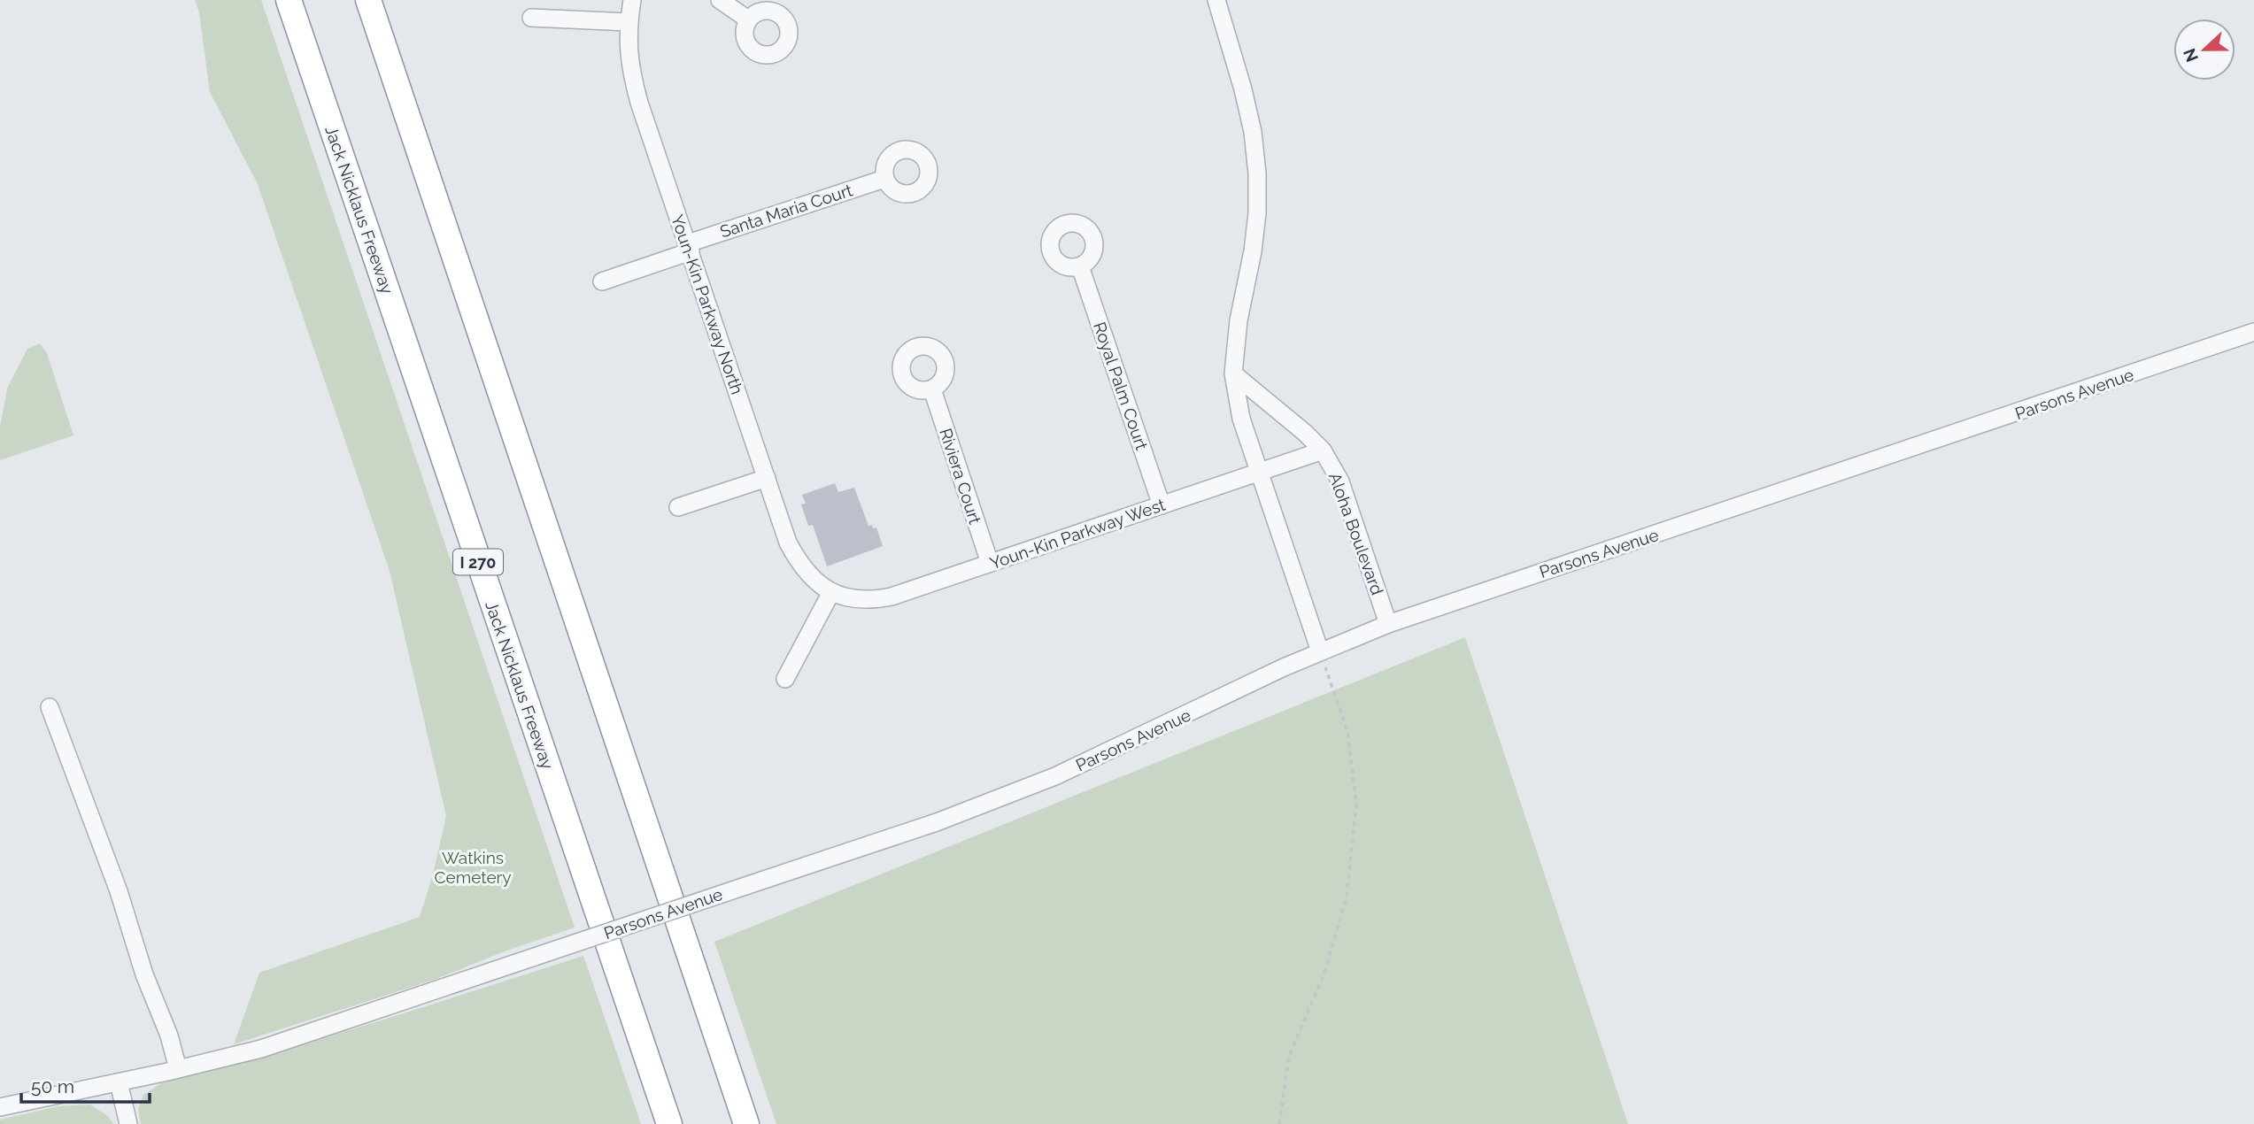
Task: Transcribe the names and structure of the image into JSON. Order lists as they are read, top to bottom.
{
  "streets": {
    "highway": ["Jack Nicklaus Freeway", "I 270"],
    "street": [
      "Santa Maria Court",
      "Youn-Kin Parkway North",
      "Royal Palm Court",
      "Parsons Avenue",
      "Riviera Court",
      "Youn-Kin Parkway West",
      "Aloha Boulevard"
    ]
  },
  "crossings": [
    ["Santa Maria Court", "Youn-Kin Parkway North"],
    ["Youn-Kin Parkway North", "Youn-Kin Parkway West"],
    ["Royal Palm Court", "Youn-Kin Parkway West"],
    ["Parsons Avenue", "Aloha Boulevard"],
    ["Riviera Court", "Youn-Kin Parkway West"],
    ["Youn-Kin Parkway West", "Aloha Boulevard"]
  ],
  "parks": ["Watkins Cemetery"],
  "scale_bar": "50 m",
  "north": "left"
}
